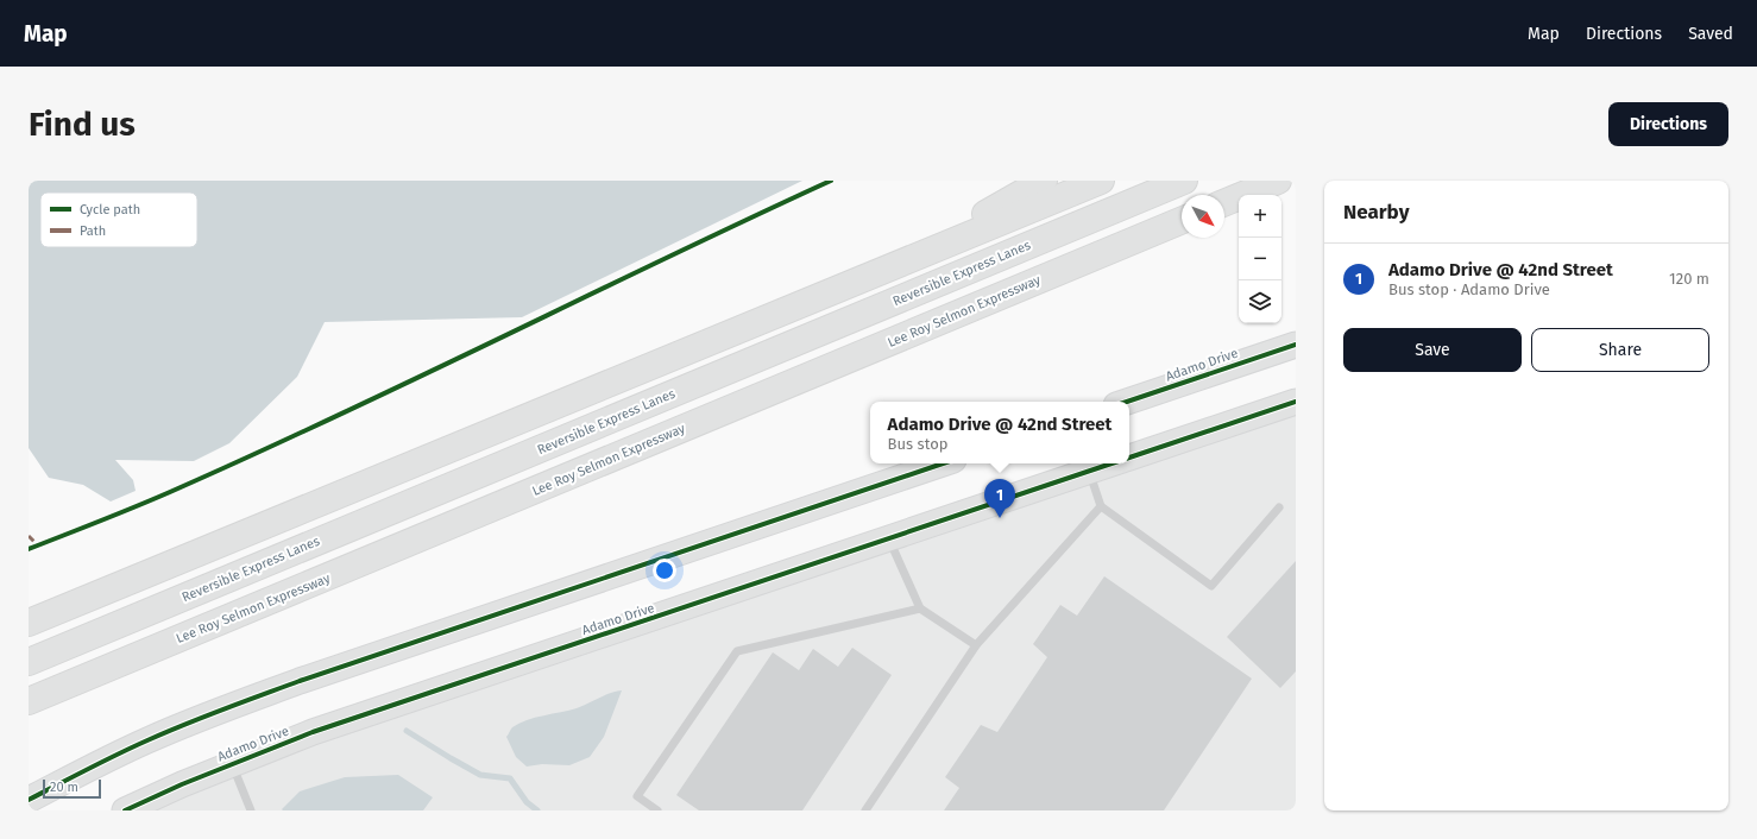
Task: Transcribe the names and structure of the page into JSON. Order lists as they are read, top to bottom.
{
  "streets": {
    "highway": ["Reversible Express Lanes", "Lee Roy Selmon Expressway"],
    "main road": ["Adamo Drive"]
  },
  "legend": ["Cycle path", "Path"],
  "scale_bar": "20 m",
  "north": "bottom right",
  "page": {
    "header": "Map",
    "nav": ["Map", "Directions", "Saved"],
    "buttons": [
      "Directions",
      ["Save", "Share"]
    ],
    "title": "Find us",
    "heading": "Nearby",
    "map_buttons": ["+", "−"],
    "list": [
      {
        "mark": "1",
        "name": "Adamo Drive @ 42nd Street",
        "note": "Bus stop · Adamo Drive",
        "value": "120 m"
      }
    ],
    "popup": ["Adamo Drive @ 42nd Street", "Bus stop"],
    "pins": "1",
    "scale": "20 m"
  }
}
